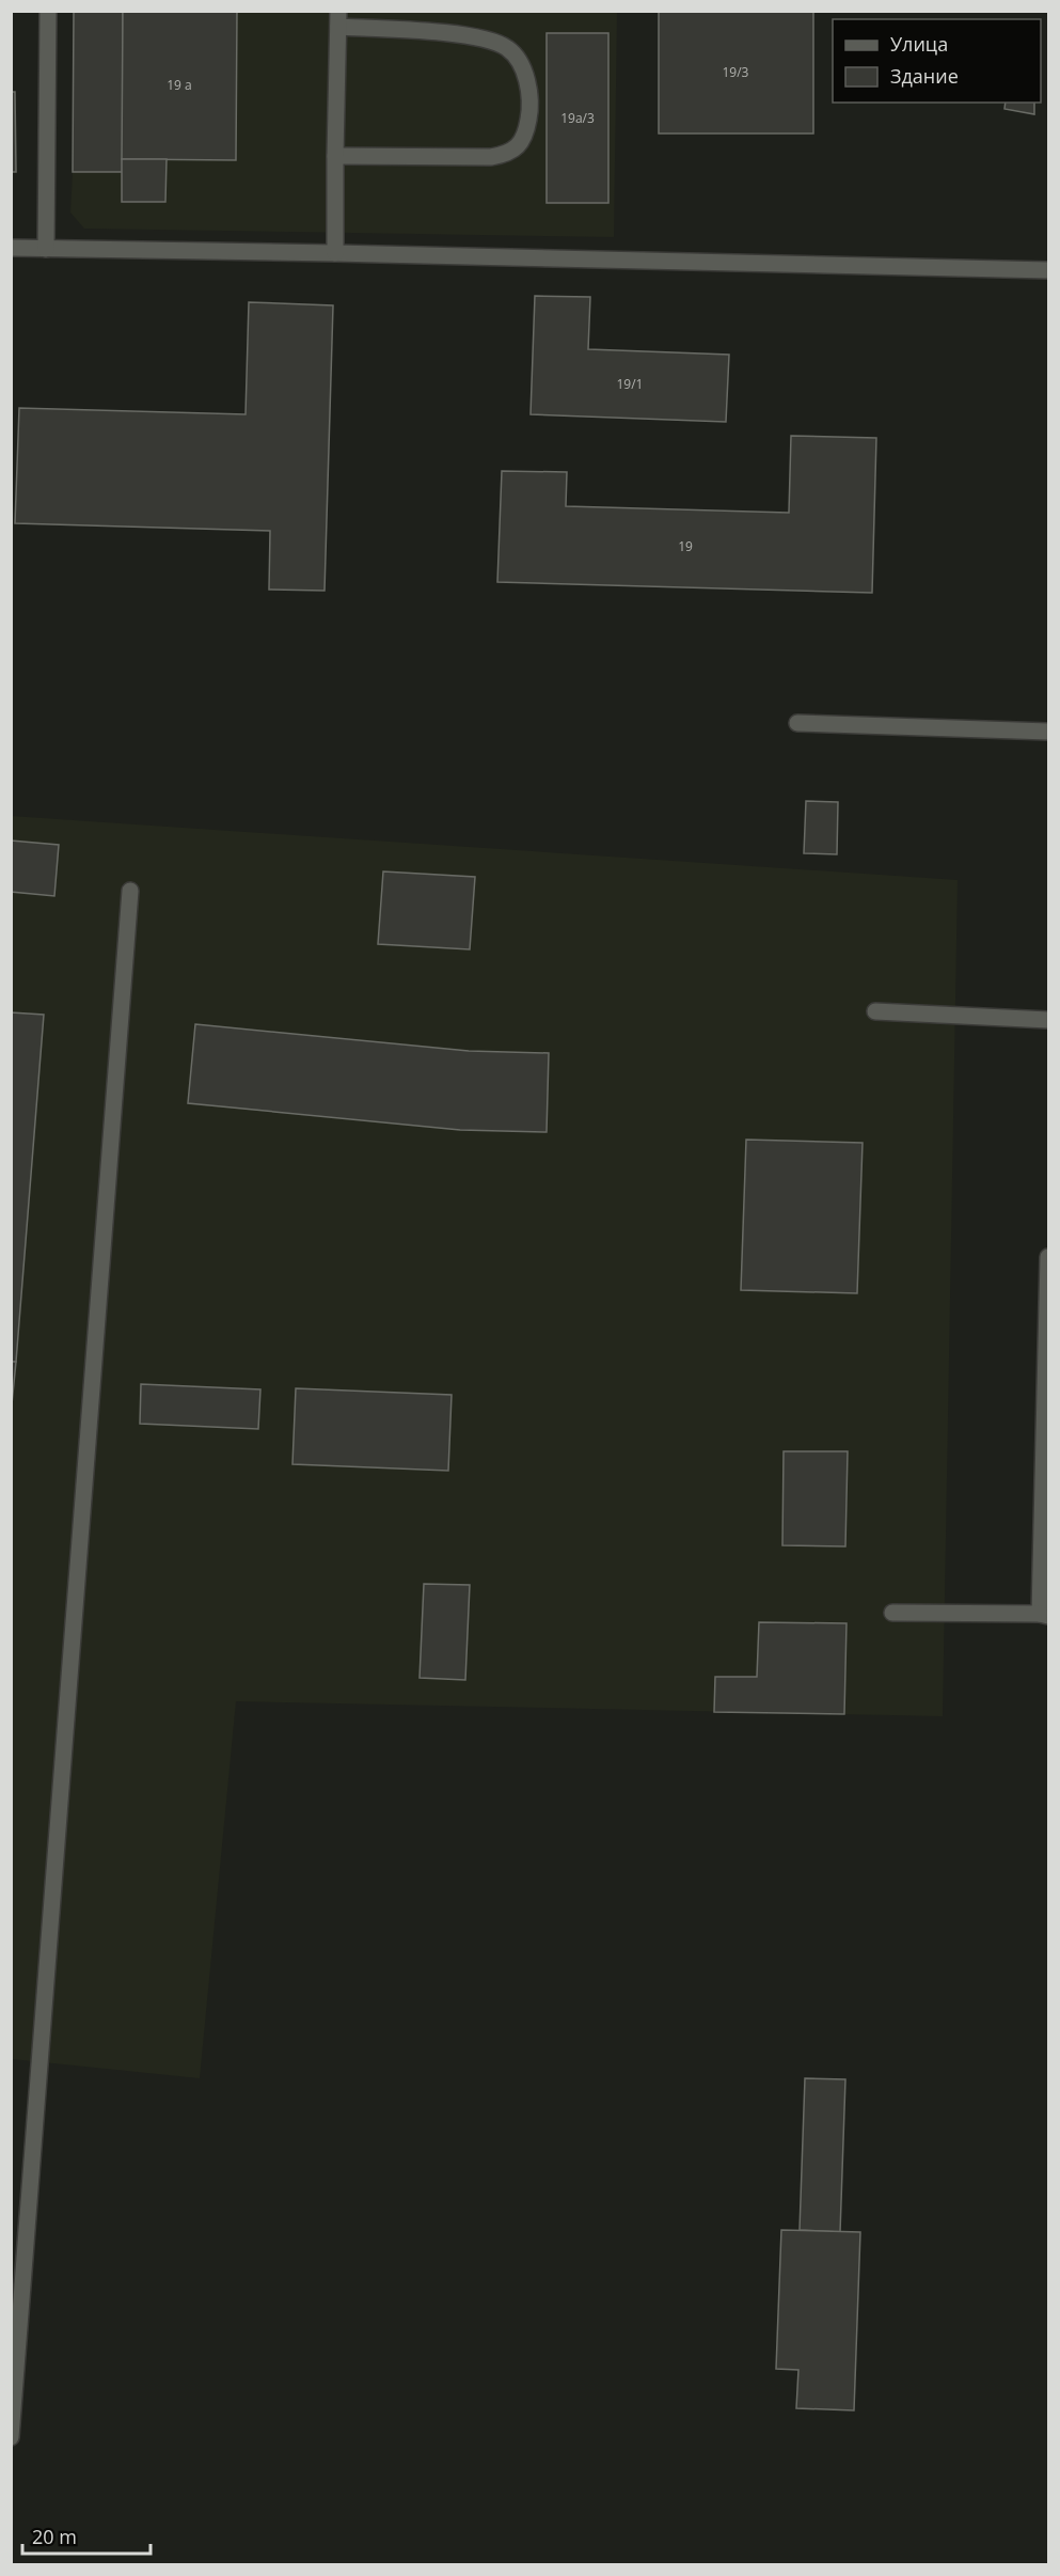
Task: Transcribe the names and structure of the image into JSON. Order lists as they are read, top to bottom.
{
  "house_numbers": [
    "19/3",
    "19 а",
    "19а/3",
    "19/1",
    "19"
  ],
  "legend": ["Улица", "Здание"],
  "scale_bar": "20 m"
}
